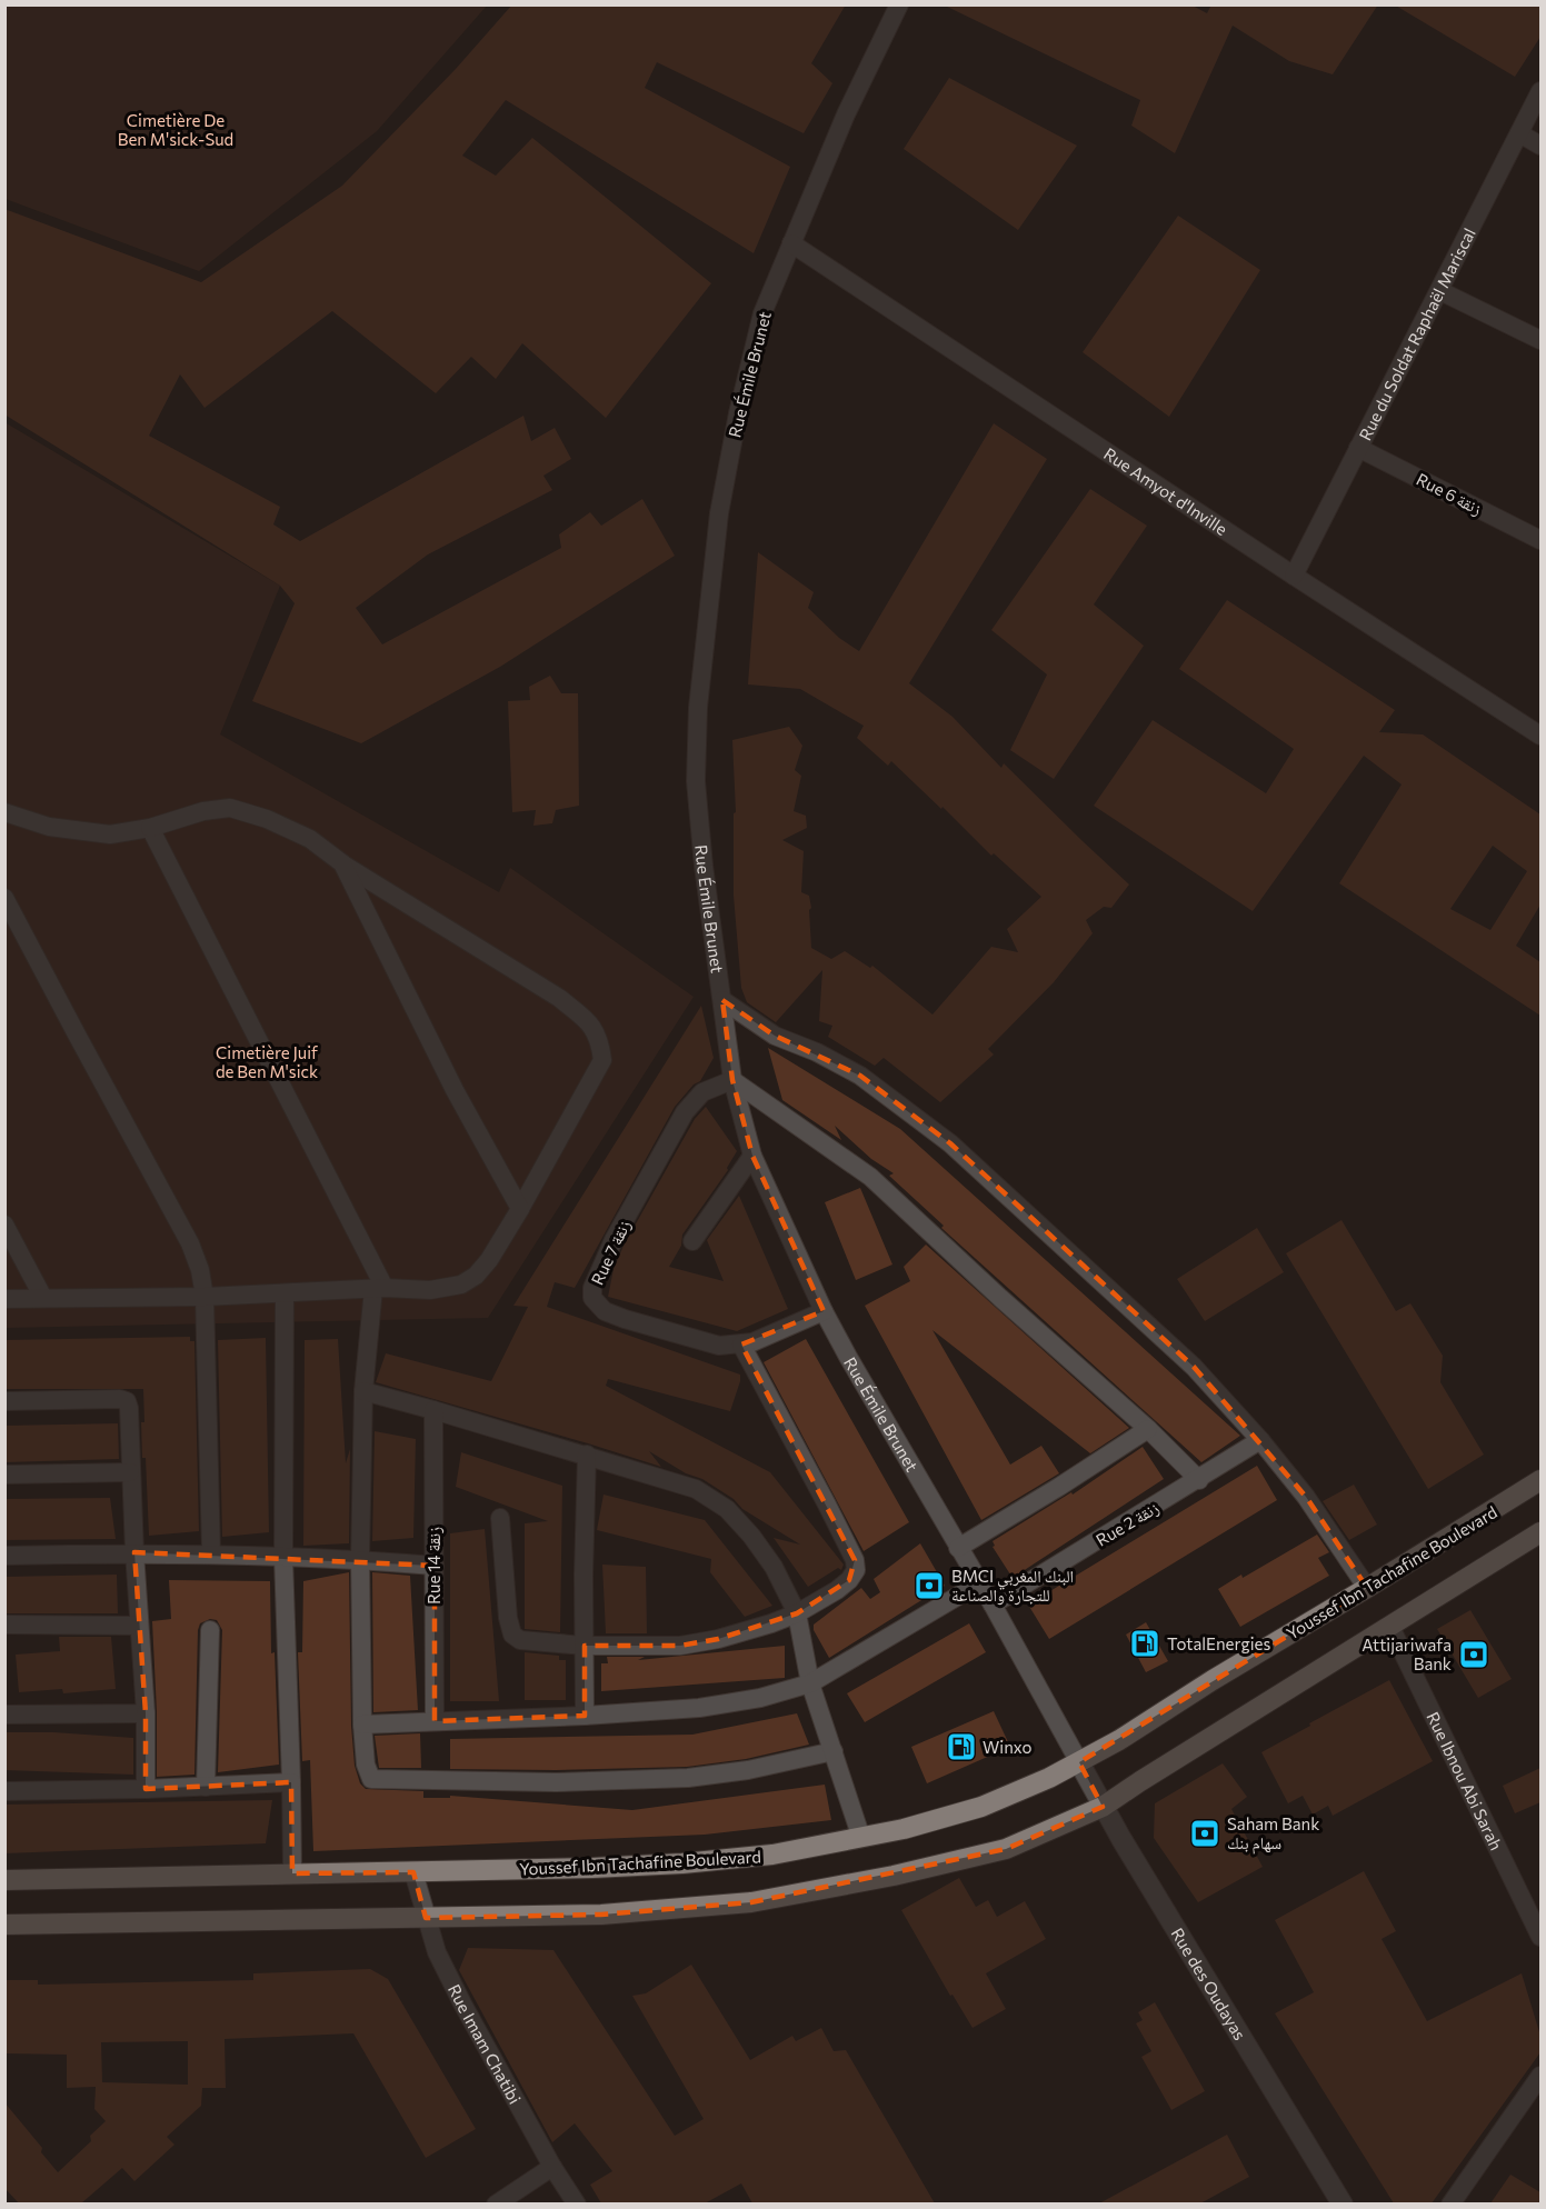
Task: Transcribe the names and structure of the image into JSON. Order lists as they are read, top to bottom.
{
  "streets": {
    "main road": ["Youssef Ibn Tachafine Boulevard"],
    "street": [
      "Rue du Soldat Raphaël Mariscal",
      "Rue Émile Brunet",
      "Rue Amyot d'Inville",
      "Rue 6 زنقة",
      "Rue 7 زنقة",
      "Rue 2 زنقة",
      "Rue 14 زنقة",
      "Rue Ibnou Abi Sarah",
      "Rue des Oudayas",
      "Rue Imam Chatibi"
    ]
  },
  "crossings": [
    ["Rue du Soldat Raphaël Mariscal", "Rue Amyot d'Inville"],
    ["Rue du Soldat Raphaël Mariscal", "Rue 6 زنقة"],
    ["Rue Émile Brunet", "Rue Amyot d'Inville"],
    ["Rue Émile Brunet", "Rue 7 زنقة"],
    ["Rue Émile Brunet", "Rue 2 زنقة"],
    ["Rue Émile Brunet", "Youssef Ibn Tachafine Boulevard"],
    ["Rue Émile Brunet", "Rue des Oudayas"],
    ["Youssef Ibn Tachafine Boulevard", "Rue des Oudayas"],
    ["Youssef Ibn Tachafine Boulevard", "Rue Imam Chatibi"]
  ],
  "parks": ["Cimetière De Ben M'sick-Sud", "Cimetière Juif de Ben M'sick"],
  "places": {
    "bank": ["BMCI البنك المغربي للتجارة والصناعة", "Attijariwafa Bank", "Saham Bank سهام بنك"],
    "fuel station": ["TotalEnergies", "Winxo"]
  }
}
